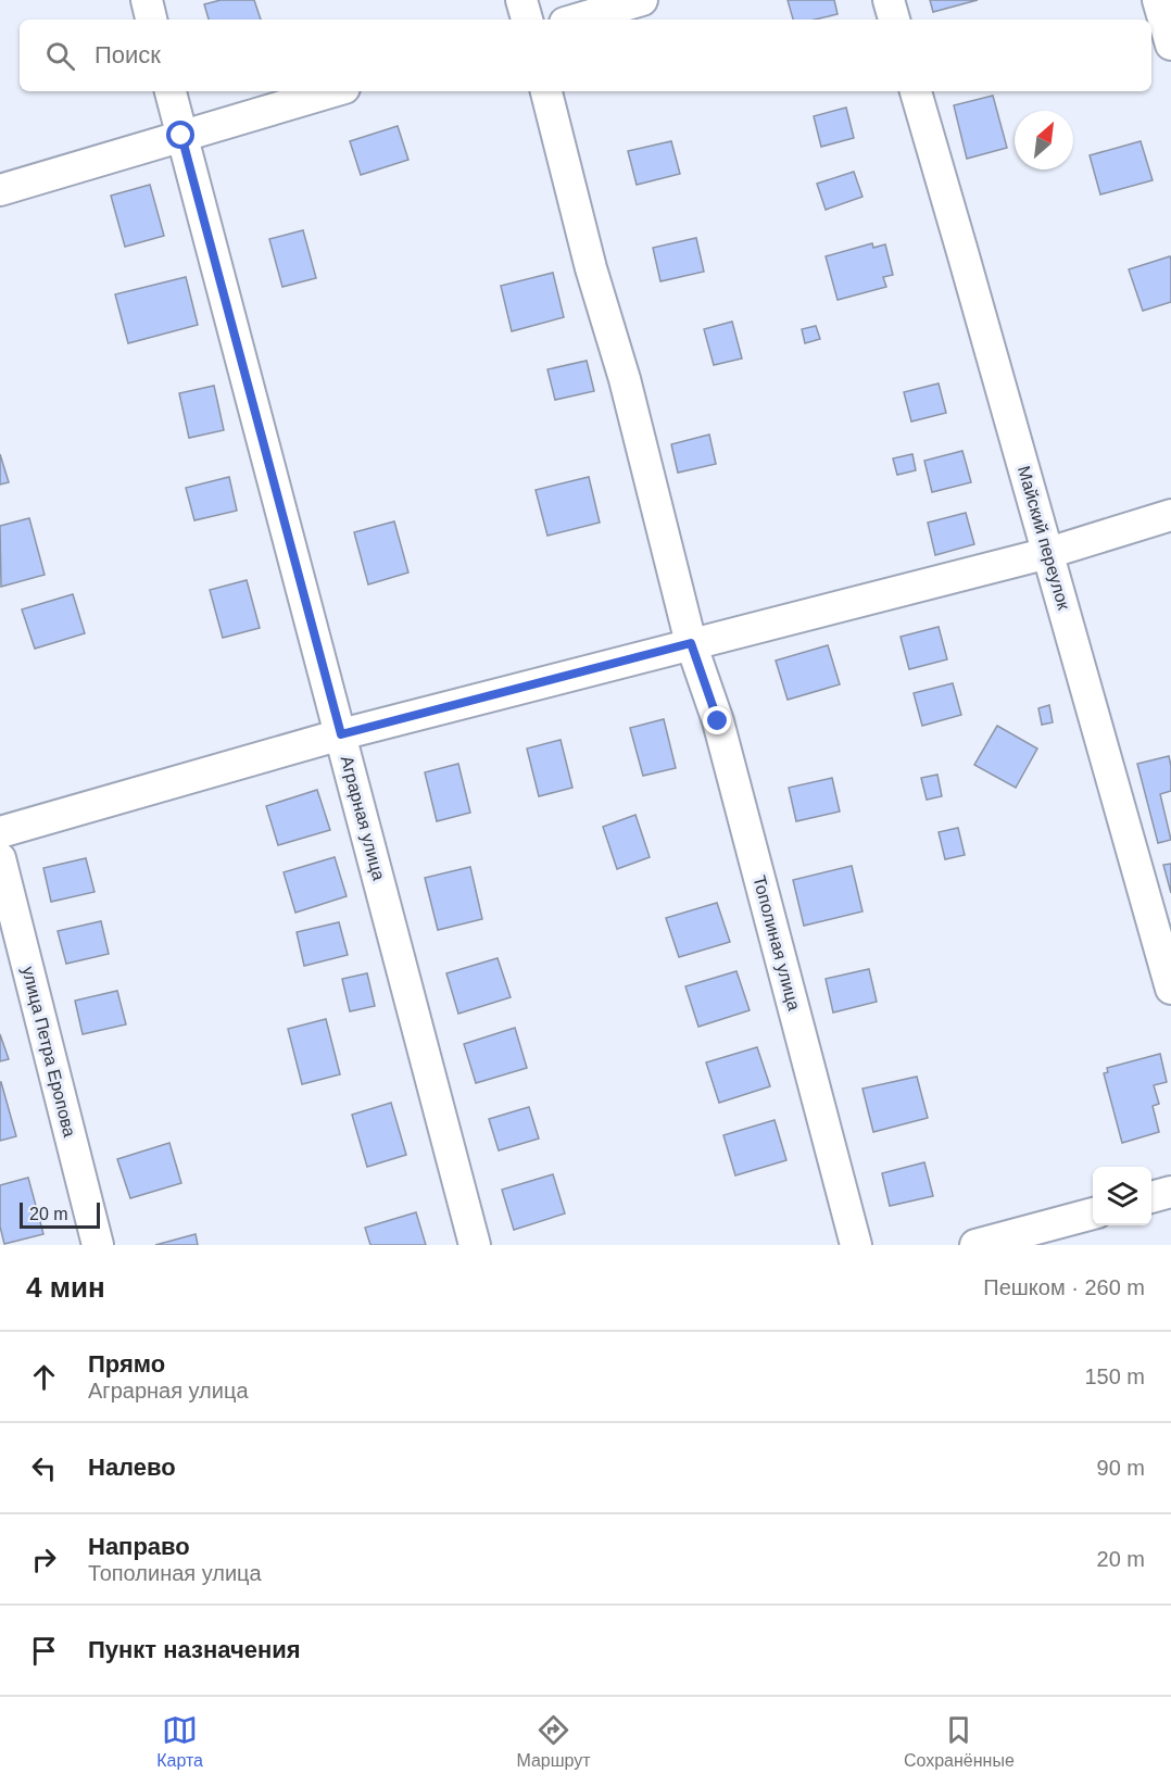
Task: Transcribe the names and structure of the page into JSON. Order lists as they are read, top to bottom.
{
  "streets": {
    "street": [
      "Майский переулок",
      "Аграрная улица",
      "Тополиная улица",
      "улица Петра Еропова"
    ]
  },
  "scale_bar": "20 m",
  "north": "top right",
  "page": {
    "search": "Поиск",
    "scale": "20 m",
    "heading": ["4 мин", "Пешком · 260 m"],
    "list": [
      ["Прямо", "Аграрная улица", "150 m"],
      ["Налево", "90 m"],
      ["Направо", "Тополиная улица", "20 m"],
      "Пункт назначения"
    ],
    "nav": ["Карта", "Маршрут", "Сохранённые"]
  }
}
